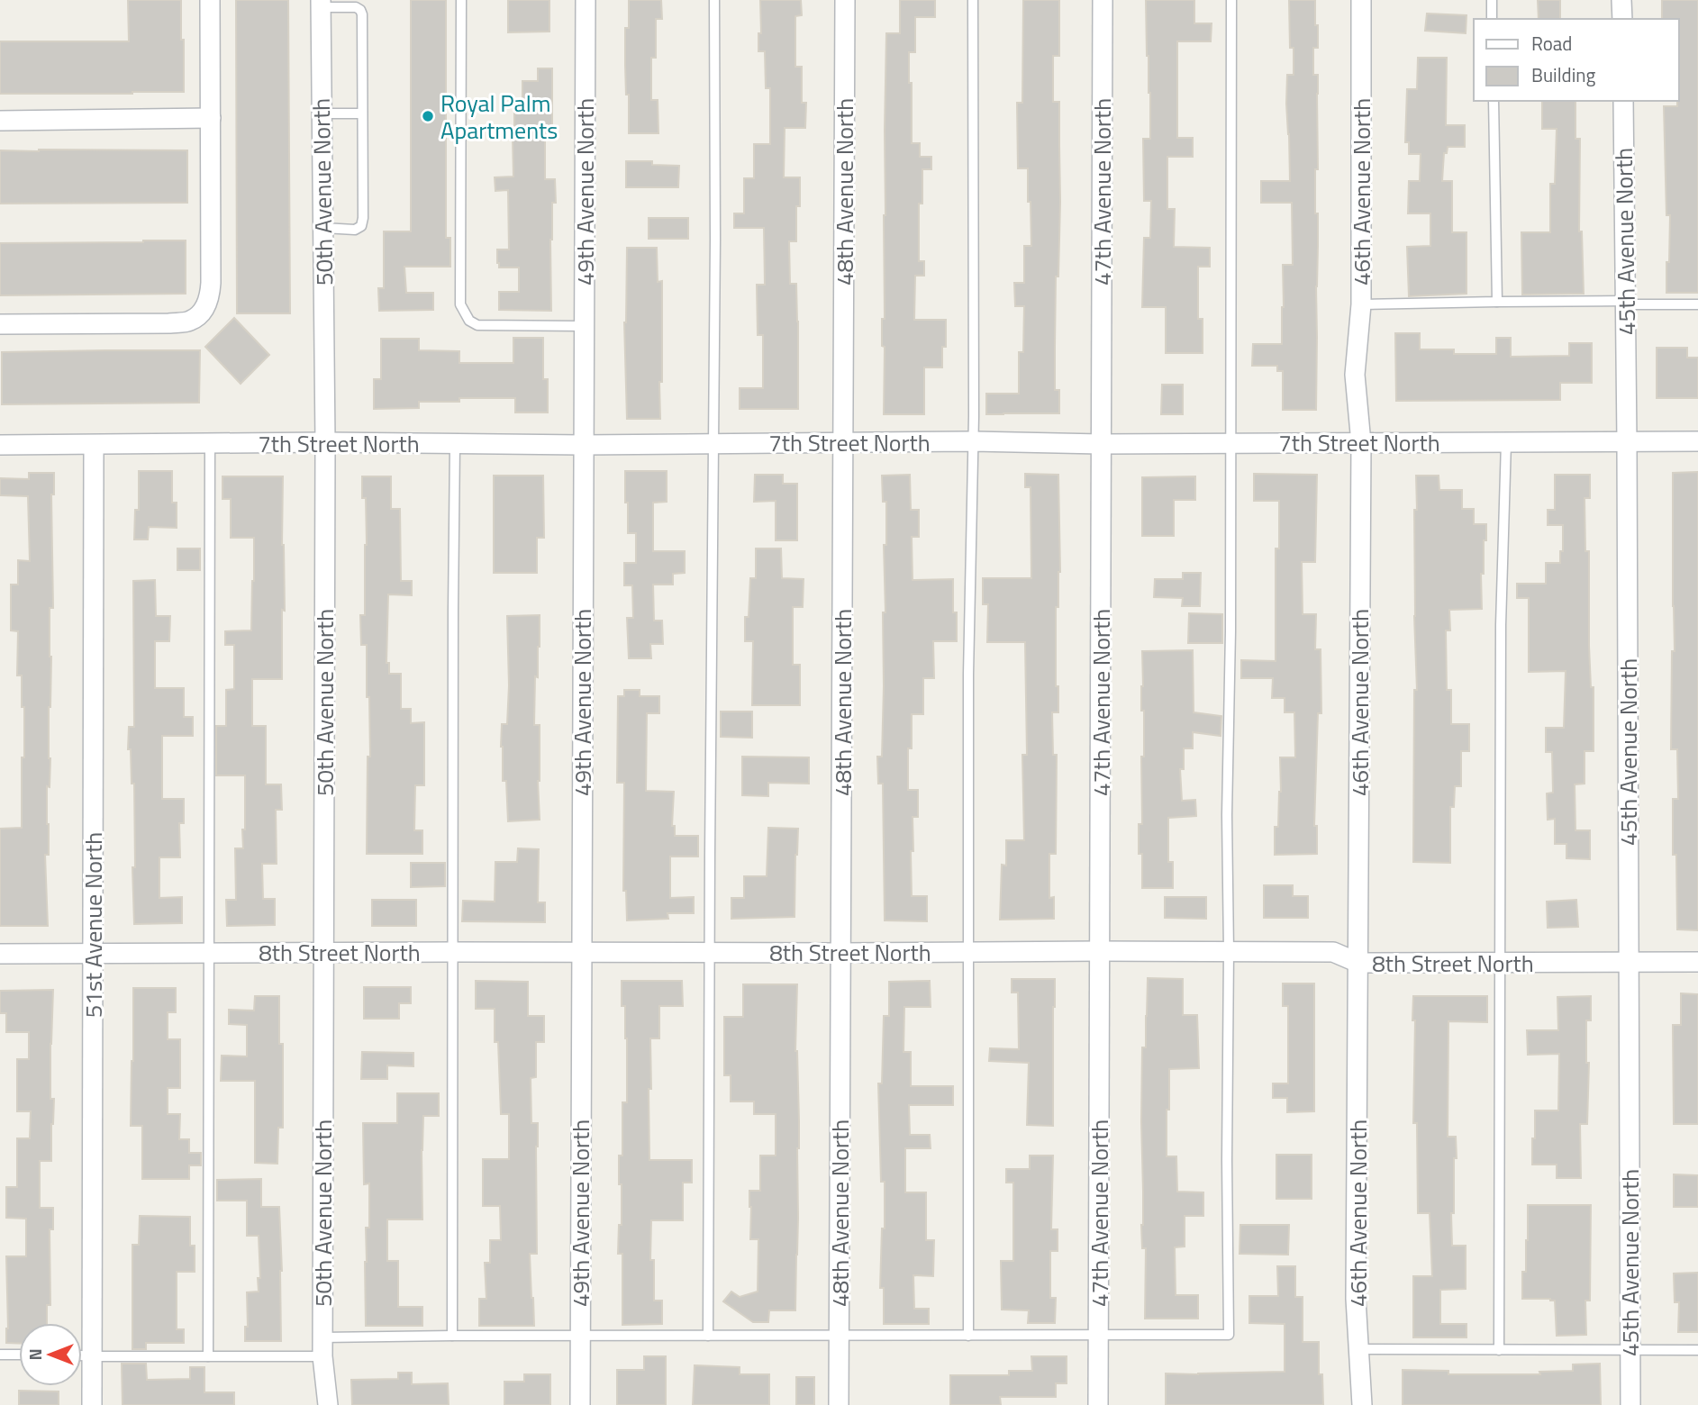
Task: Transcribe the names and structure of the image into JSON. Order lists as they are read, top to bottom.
{
  "streets": {
    "street": [
      "50th Avenue North",
      "49th Avenue North",
      "48th Avenue North",
      "47th Avenue North",
      "46th Avenue North",
      "45th Avenue North",
      "7th Street North",
      "51st Avenue North",
      "8th Street North"
    ]
  },
  "crossings": [
    ["50th Avenue North", "7th Street North"],
    ["50th Avenue North", "8th Street North"],
    ["49th Avenue North", "7th Street North"],
    ["49th Avenue North", "8th Street North"],
    ["48th Avenue North", "7th Street North"],
    ["48th Avenue North", "8th Street North"],
    ["47th Avenue North", "7th Street North"],
    ["47th Avenue North", "8th Street North"],
    ["46th Avenue North", "7th Street North"],
    ["46th Avenue North", "8th Street North"],
    ["45th Avenue North", "7th Street North"],
    ["45th Avenue North", "8th Street North"],
    ["7th Street North", "51st Avenue North"],
    ["51st Avenue North", "8th Street North"]
  ],
  "places": ["Royal Palm Apartments"],
  "legend": ["Road", "Building"],
  "north": "left"
}
